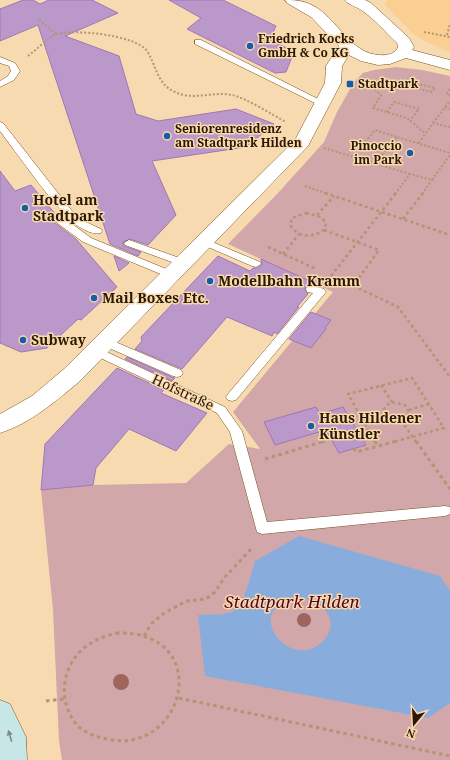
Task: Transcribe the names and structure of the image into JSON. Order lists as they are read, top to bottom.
{
  "streets": {
    "lane": ["Hofstraße"]
  },
  "parks": ["Stadtpark Hilden"],
  "places": {
    "other": [
      "Friedrich Kocks GmbH & Co KG",
      "Seniorenresidenz am Stadtpark Hilden",
      "Pinoccio im Park",
      "Hotel am Stadtpark",
      "Modellbahn Kramm",
      "Mail Boxes Etc.",
      "Subway",
      "Haus Hildener Künstler"
    ],
    "transit": ["Stadtpark"]
  },
  "north": "bottom"
}
